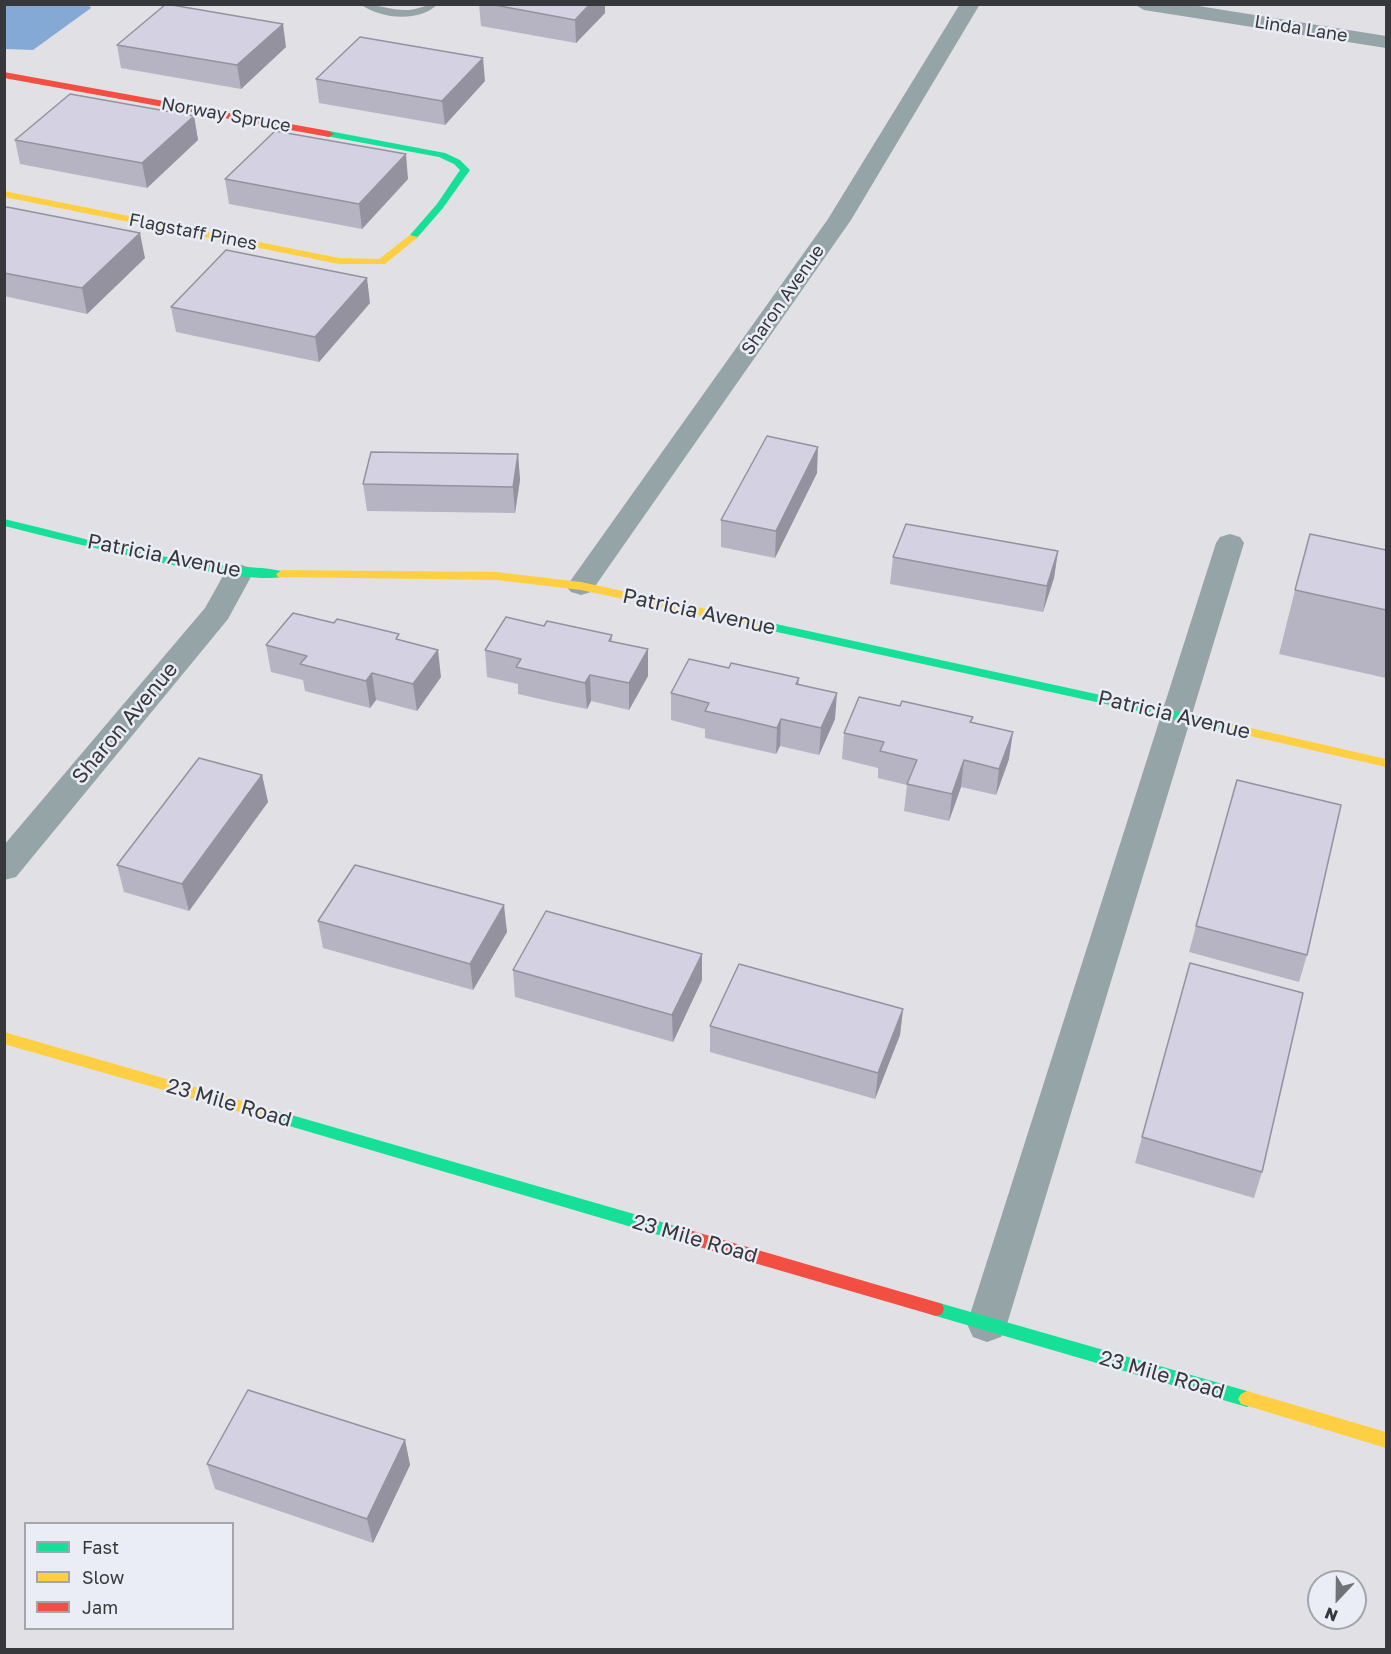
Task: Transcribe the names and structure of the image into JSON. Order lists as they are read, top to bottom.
{
  "streets": {
    "street": [
      "Linda Lane",
      "Norway Spruce",
      "Flagstaff Pines",
      "Sharon Avenue",
      "Patricia Avenue",
      "23 Mile Road"
    ]
  },
  "crossings": [
    ["Norway Spruce", "Flagstaff Pines"],
    ["Sharon Avenue", "Patricia Avenue"]
  ],
  "legend": ["Fast", "Slow", "Jam"],
  "north": "bottom"
}
